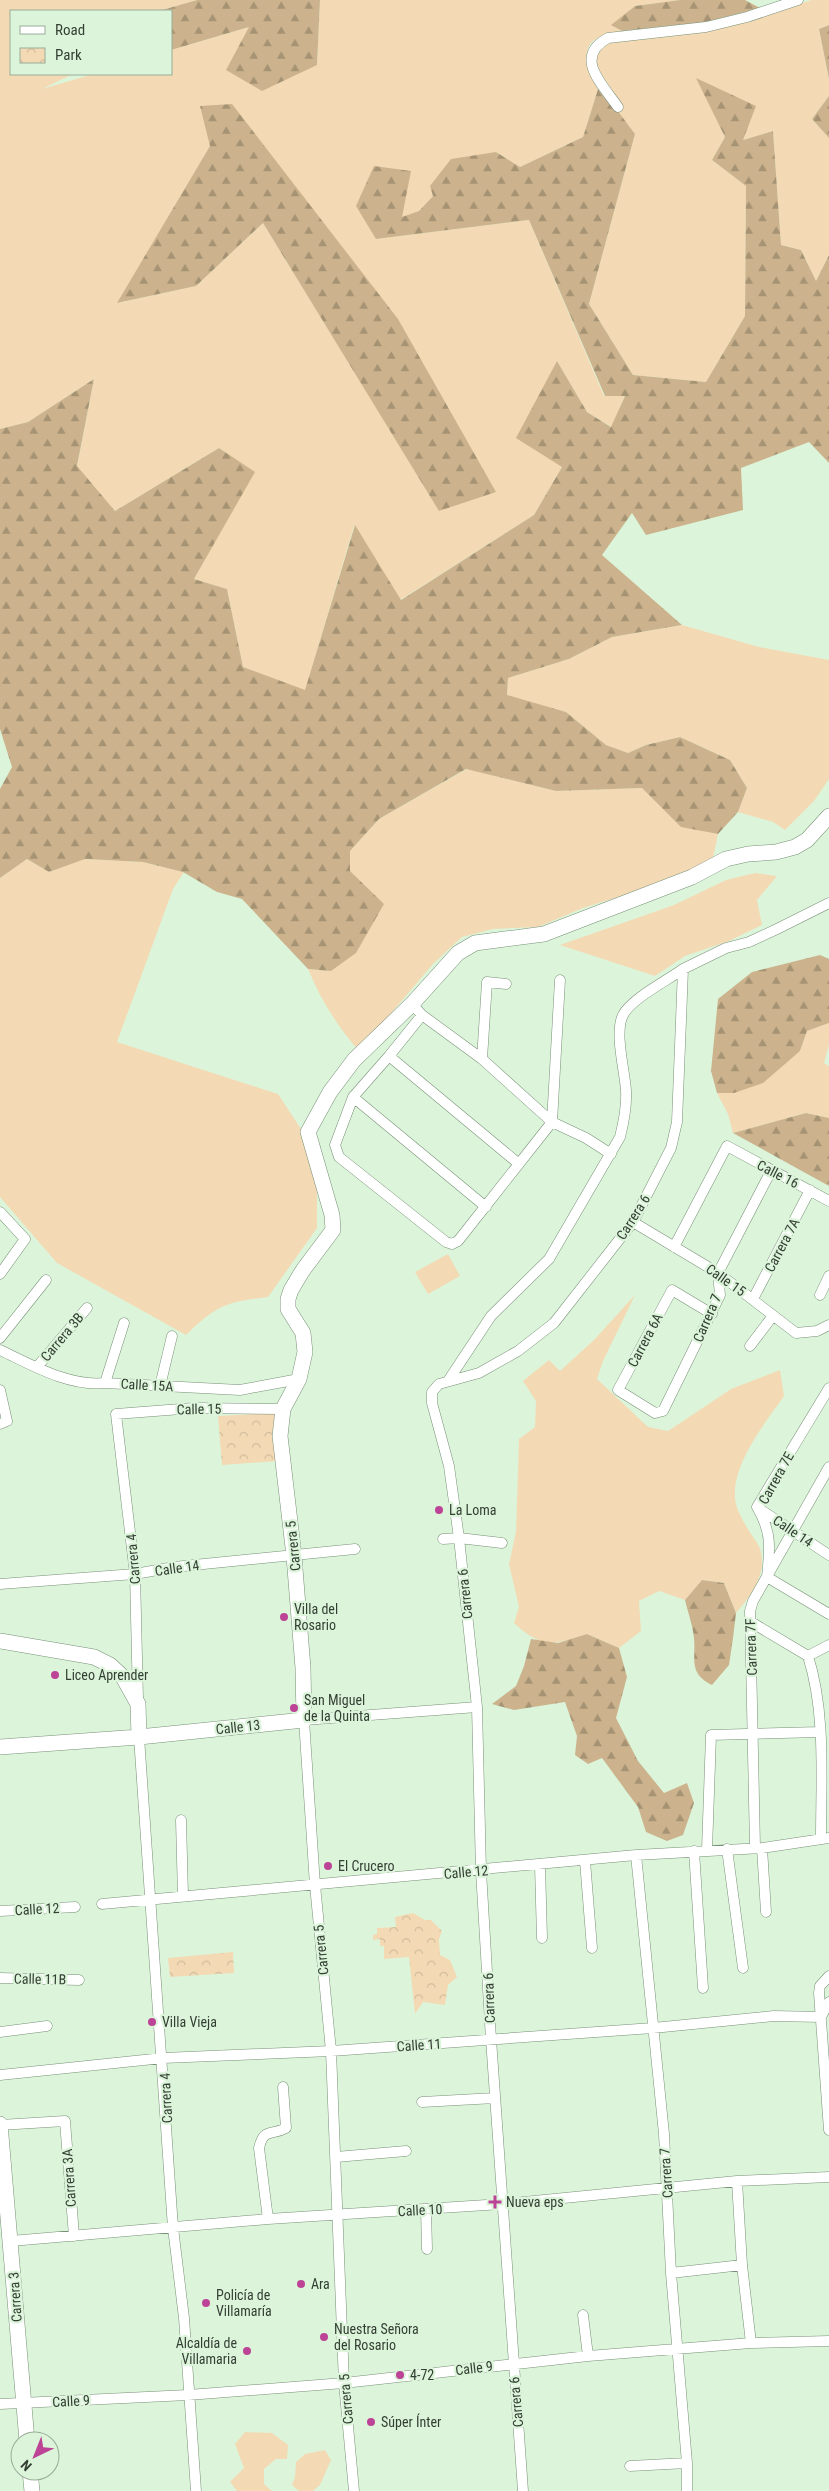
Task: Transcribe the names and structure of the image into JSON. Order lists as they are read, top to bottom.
{
  "streets": {
    "street": [
      "Calle 16",
      "Carrera 6",
      "Carrera 7A",
      "Calle 15",
      "Carrera 7",
      "Carrera 3B",
      "Carrera 6A",
      "Calle 15A",
      "Carrera 7E",
      "Calle 14",
      "Carrera 5",
      "Carrera 4",
      "Carrera 7F",
      "Calle 13",
      "Calle 12",
      "Calle 11B",
      "Calle 11",
      "Carrera 3A",
      "Calle 10",
      "Carrera 3",
      "Calle 9"
    ]
  },
  "crossings": [
    ["Calle 16", "Carrera 7A"],
    ["Calle 16", "Calle 15"],
    ["Carrera 6", "Calle 15"],
    ["Carrera 6", "Calle 13"],
    ["Carrera 6", "Calle 12"],
    ["Carrera 6", "Calle 11"],
    ["Carrera 6", "Calle 10"],
    ["Carrera 6", "Calle 9"],
    ["Carrera 7A", "Calle 15"],
    ["Calle 15", "Carrera 7"],
    ["Calle 15", "Carrera 5"],
    ["Calle 15", "Carrera 4"],
    ["Carrera 7", "Carrera 6A"],
    ["Carrera 7", "Calle 12"],
    ["Carrera 7", "Calle 11"],
    ["Carrera 7", "Calle 10"],
    ["Carrera 7", "Calle 9"],
    ["Carrera 3B", "Calle 15A"],
    ["Carrera 7E", "Calle 14"],
    ["Carrera 7E", "Carrera 7F"],
    ["Calle 14", "Carrera 5"],
    ["Calle 14", "Carrera 4"],
    ["Calle 14", "Carrera 7F"],
    ["Carrera 5", "Calle 13"],
    ["Carrera 5", "Calle 12"],
    ["Carrera 5", "Calle 11"],
    ["Carrera 5", "Calle 10"],
    ["Carrera 5", "Calle 9"],
    ["Carrera 4", "Calle 13"],
    ["Carrera 4", "Calle 12"],
    ["Carrera 4", "Calle 11"],
    ["Carrera 4", "Calle 10"],
    ["Carrera 4", "Calle 9"],
    ["Carrera 7F", "Calle 12"],
    ["Carrera 3A", "Calle 10"],
    ["Carrera 3A", "Carrera 3"],
    ["Calle 10", "Carrera 3"],
    ["Carrera 3", "Calle 9"]
  ],
  "places": {
    "other": [
      "La Loma",
      "Villa del Rosario",
      "Liceo Aprender",
      "San Miguel de la Quinta",
      "El Crucero",
      "Villa Vieja",
      "Ara",
      "Policía de Villamaría",
      "Nuestra Señora del Rosario",
      "Alcaldía de Villamaria",
      "4-72",
      "Súper Ínter"
    ],
    "health": ["Nueva eps"]
  },
  "legend": ["Road", "Park"],
  "north": "bottom left"
}
